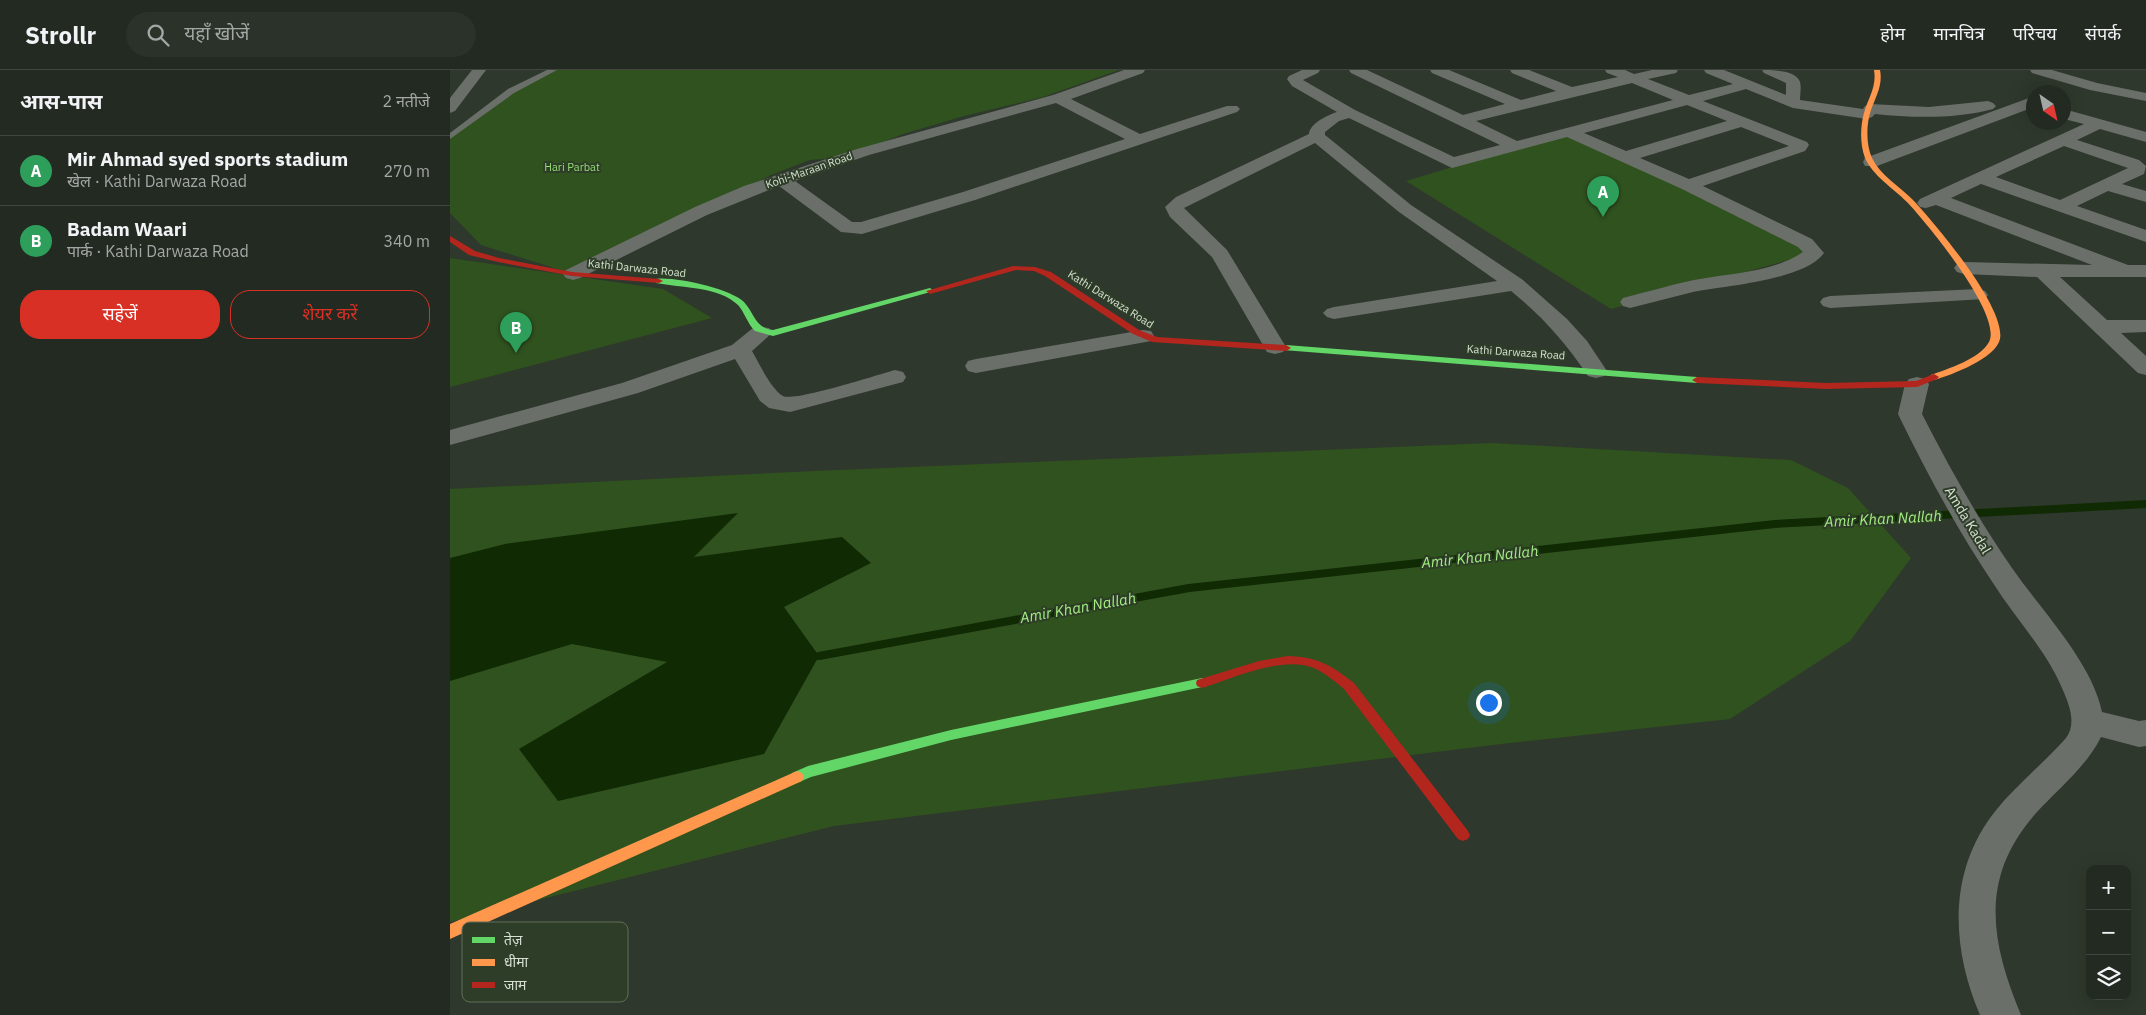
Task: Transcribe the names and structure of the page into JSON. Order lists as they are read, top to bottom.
{
  "streets": {
    "street": ["Kohi-Maraan Road", "Kathi Darwaza Road", "Amda Kadal"]
  },
  "crossings": [
    ["Kohi-Maraan Road", "Kathi Darwaza Road"],
    ["Kathi Darwaza Road", "Amda Kadal"]
  ],
  "water": ["Amir Khan Nallah"],
  "parks": ["Hari Parbat"],
  "legend": ["तेज़", "धीमा", "जाम"],
  "north": "bottom right",
  "page": {
    "header": "Strollr",
    "search": "यहाँ खोजें",
    "nav": [
      "होम",
      "मानचित्र",
      "परिचय",
      "संपर्क"
    ],
    "heading": ["आस-पास", "2 नतीजे"],
    "list": [
      {
        "mark": "A",
        "name": "Mir Ahmad syed sports stadium",
        "note": "खेल · Kathi Darwaza Road",
        "value": "270 m"
      },
      {
        "mark": "B",
        "name": "Badam Waari",
        "note": "पार्क · Kathi Darwaza Road",
        "value": "340 m"
      }
    ],
    "pins": ["A", "B"],
    "buttons": ["सहेजें", "शेयर करें"],
    "map_buttons": ["+", "−"]
  }
}
